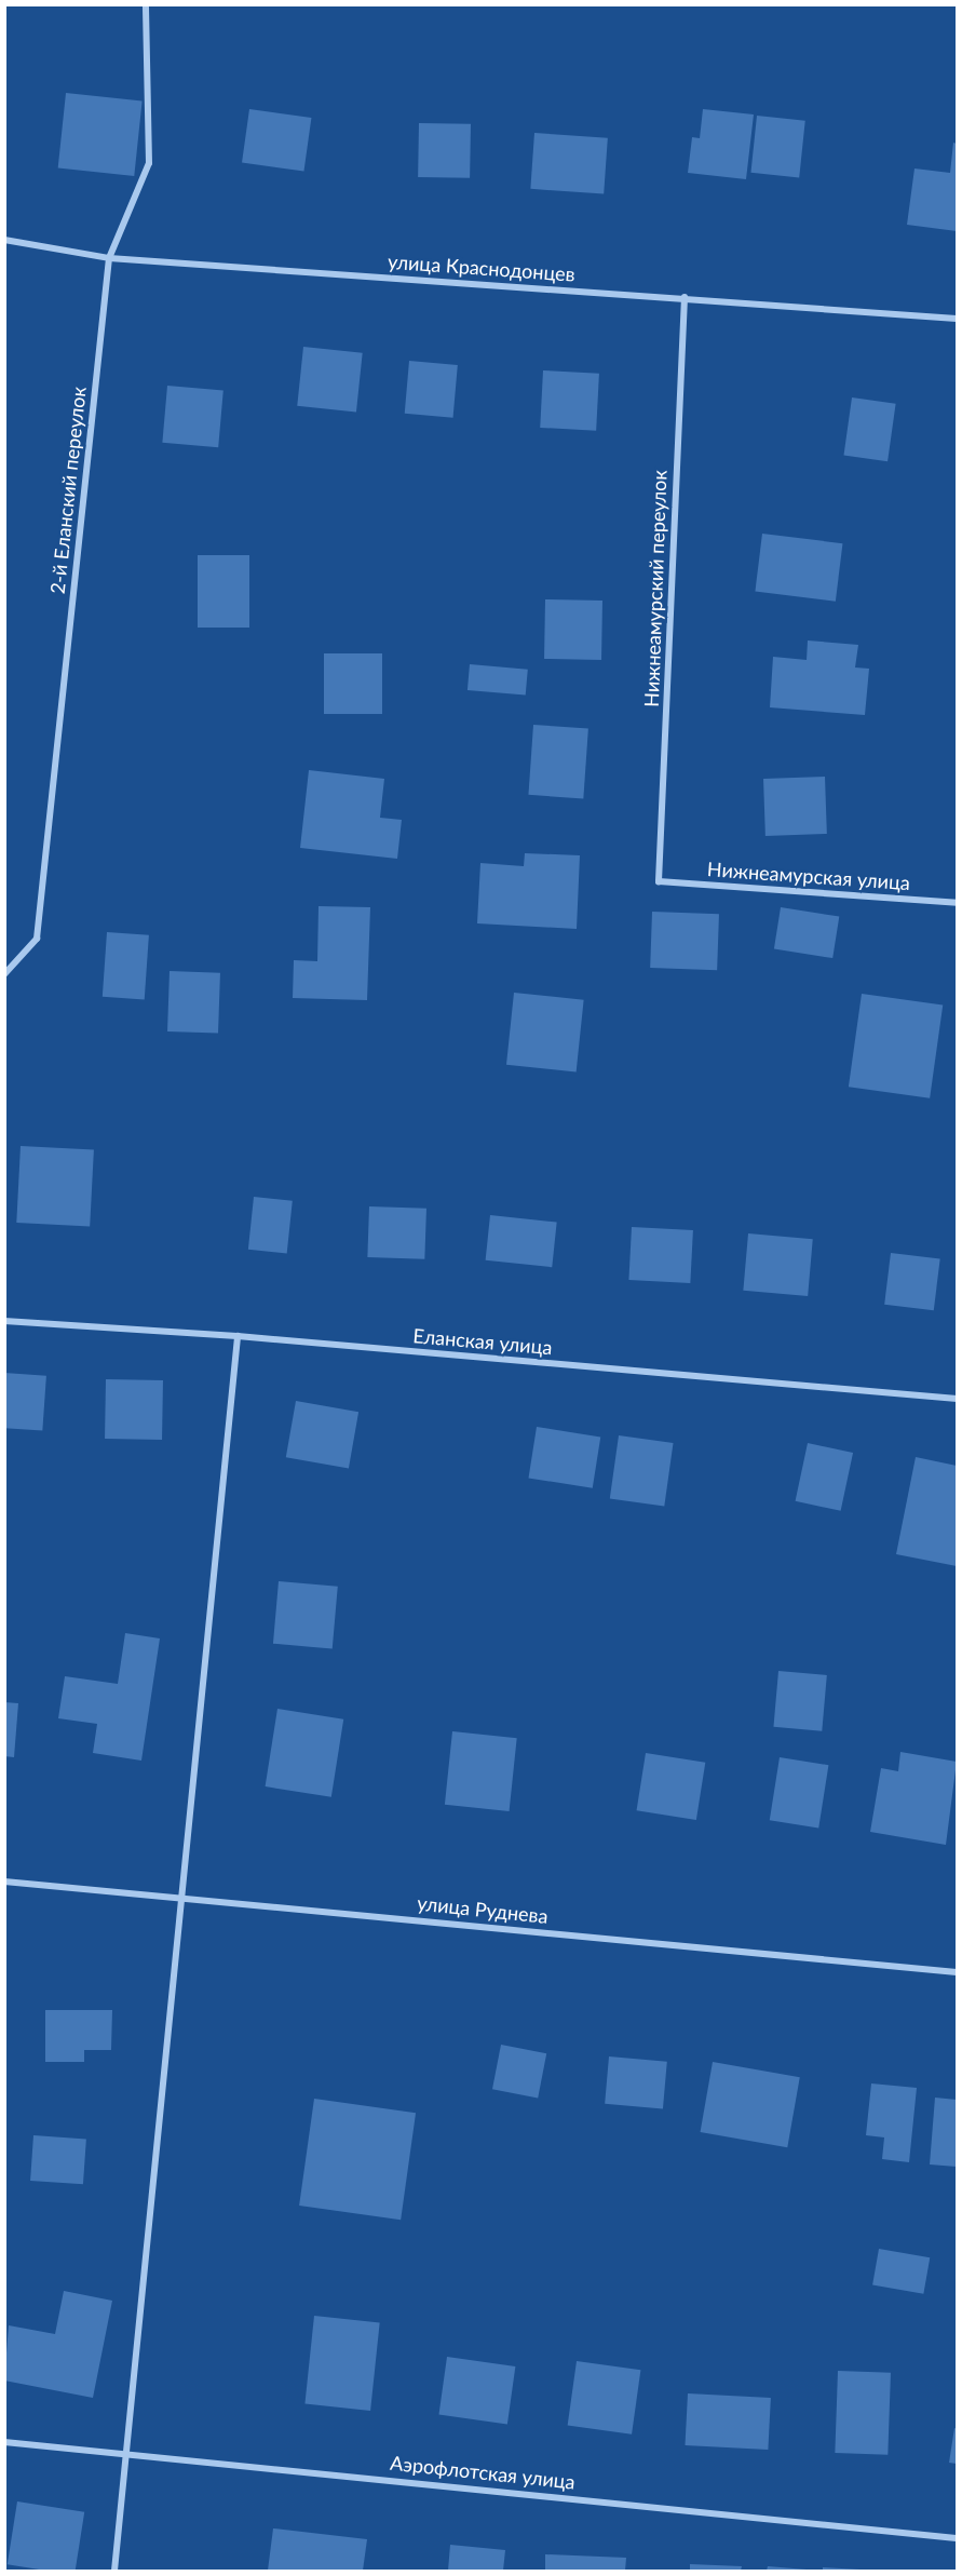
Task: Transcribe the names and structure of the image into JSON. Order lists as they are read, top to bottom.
{
  "streets": {
    "street": [
      "улица Краснодонцев",
      "2-й Еланский переулок",
      "Нижнеамурский переулок",
      "Нижнеамурская улица",
      "Еланская улица",
      "улица Руднева",
      "Аэрофлотская улица"
    ]
  },
  "crossings": [
    ["улица Краснодонцев", "2-й Еланский переулок"],
    ["улица Краснодонцев", "Нижнеамурский переулок"],
    ["Нижнеамурский переулок", "Нижнеамурская улица"]
  ]
}
